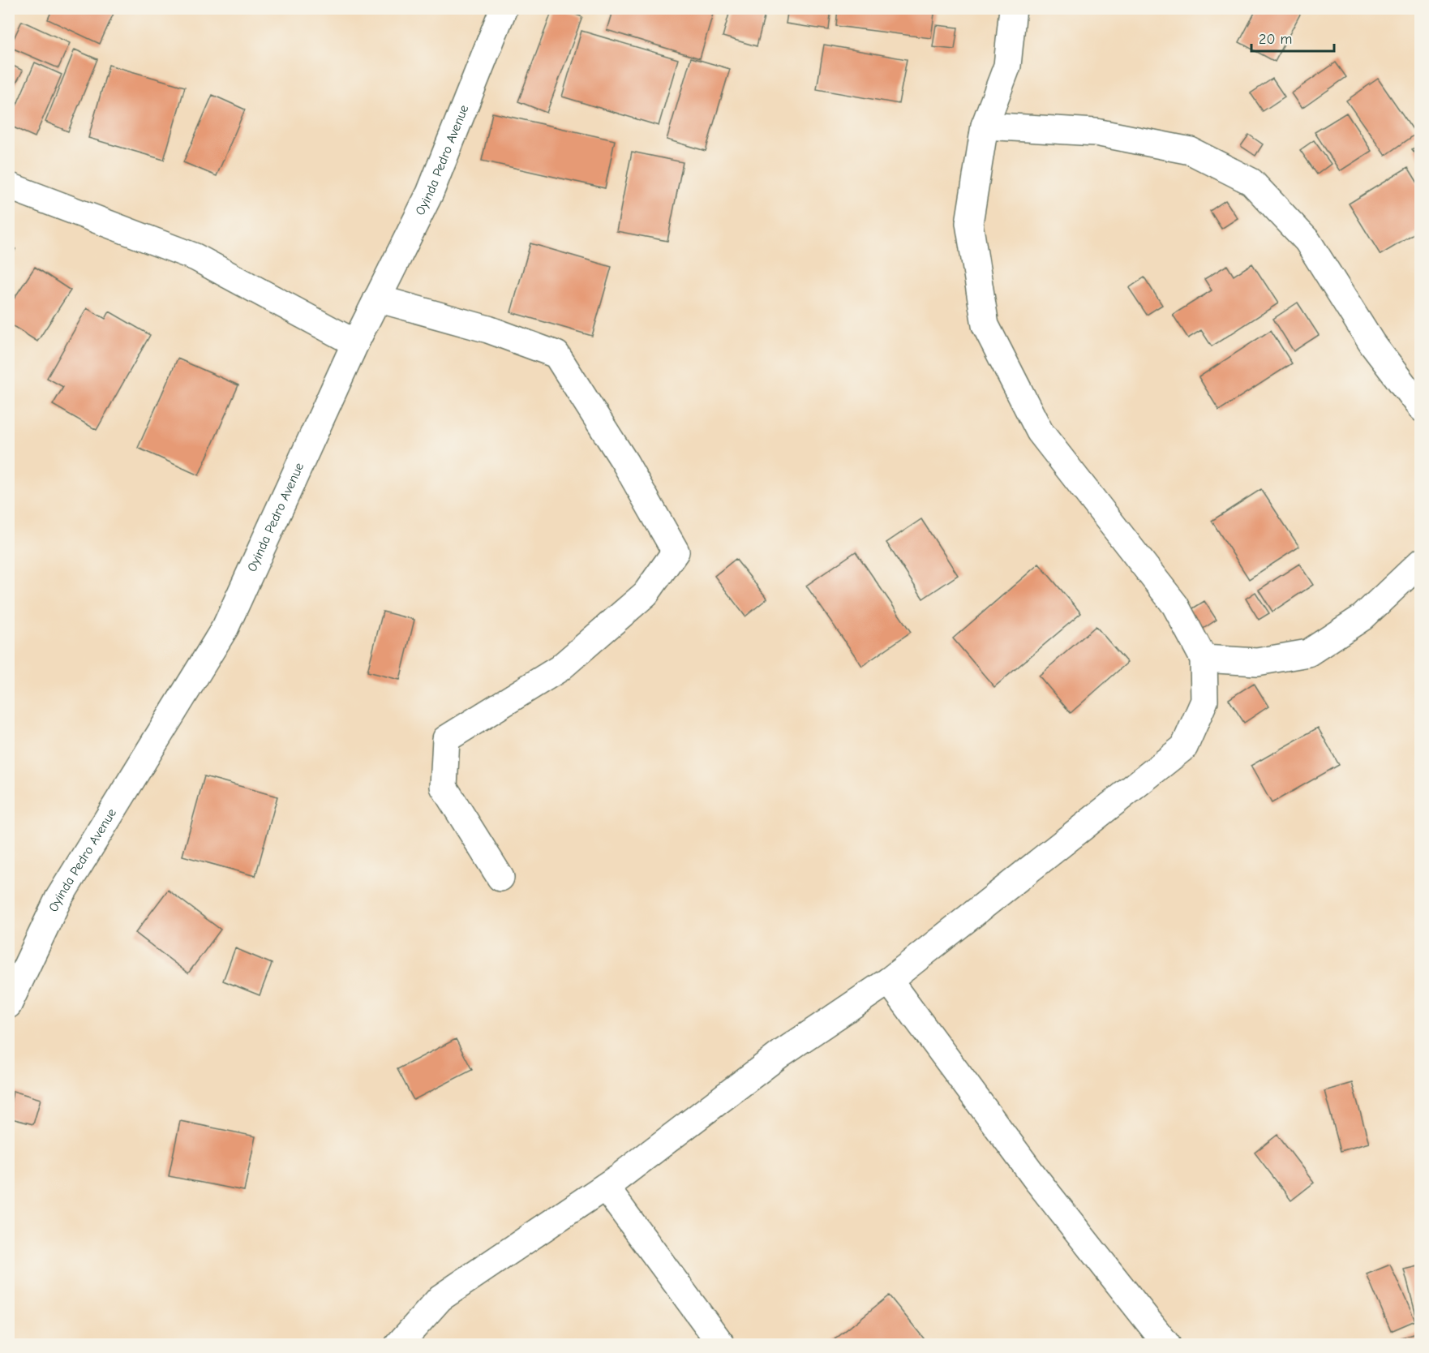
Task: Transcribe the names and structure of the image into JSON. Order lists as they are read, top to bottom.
{
  "streets": {
    "street": ["Oyinda Pedro Avenue"]
  },
  "scale_bar": "20 m"
}
